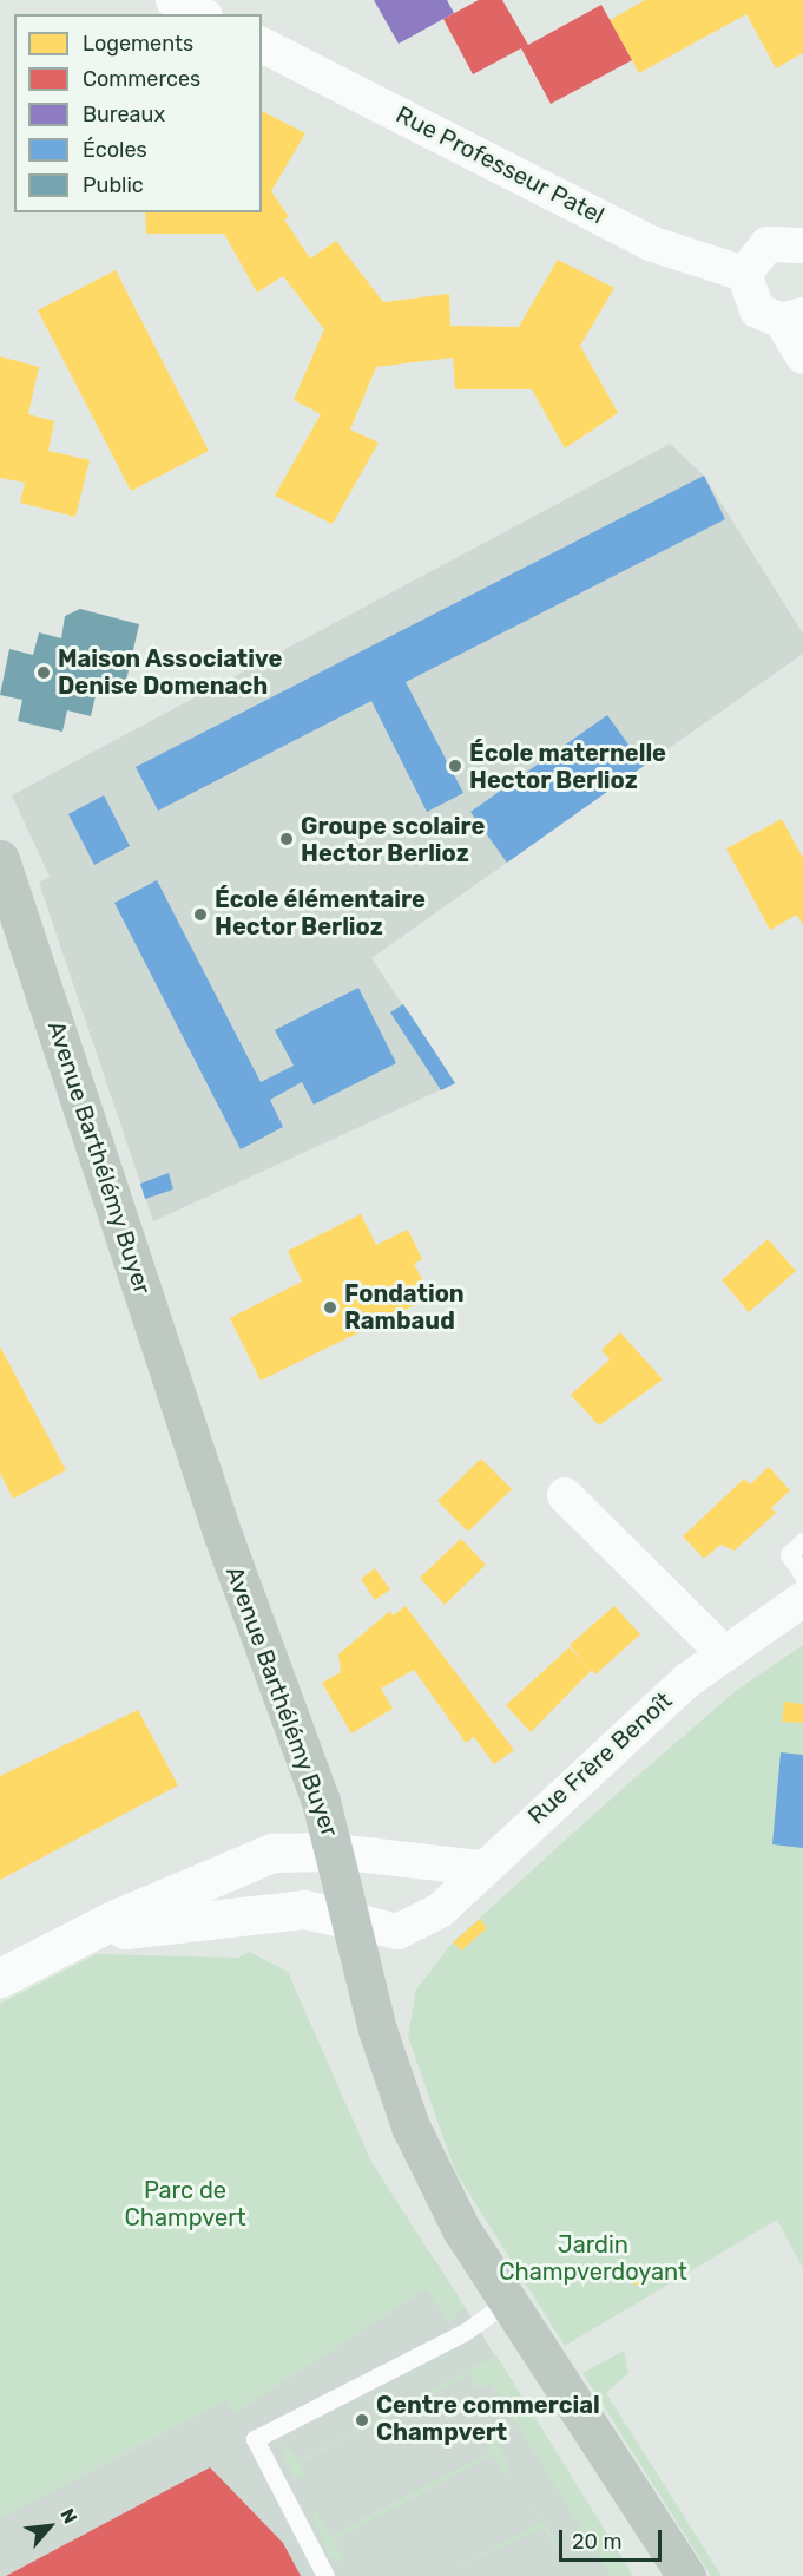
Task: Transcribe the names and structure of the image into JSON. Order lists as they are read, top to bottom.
{
  "streets": {
    "main road": ["Avenue Barthélémy Buyer"],
    "street": ["Rue Professeur Patel", "Rue Frère Benoît"]
  },
  "crossings": [
    ["Avenue Barthélémy Buyer", "Rue Frère Benoît"]
  ],
  "parks": ["Parc de Champvert", "Jardin Champverdoyant"],
  "places": [
    "Maison Associative Denise Domenach",
    "École maternelle Hector Berlioz",
    "Groupe scolaire Hector Berlioz",
    "École élémentaire Hector Berlioz",
    "Fondation Rambaud",
    "Centre commercial Champvert"
  ],
  "legend": [
    "Logements",
    "Commerces",
    "Bureaux",
    "Écoles",
    "Public"
  ],
  "scale_bar": "20 m",
  "north": "top right"
}
